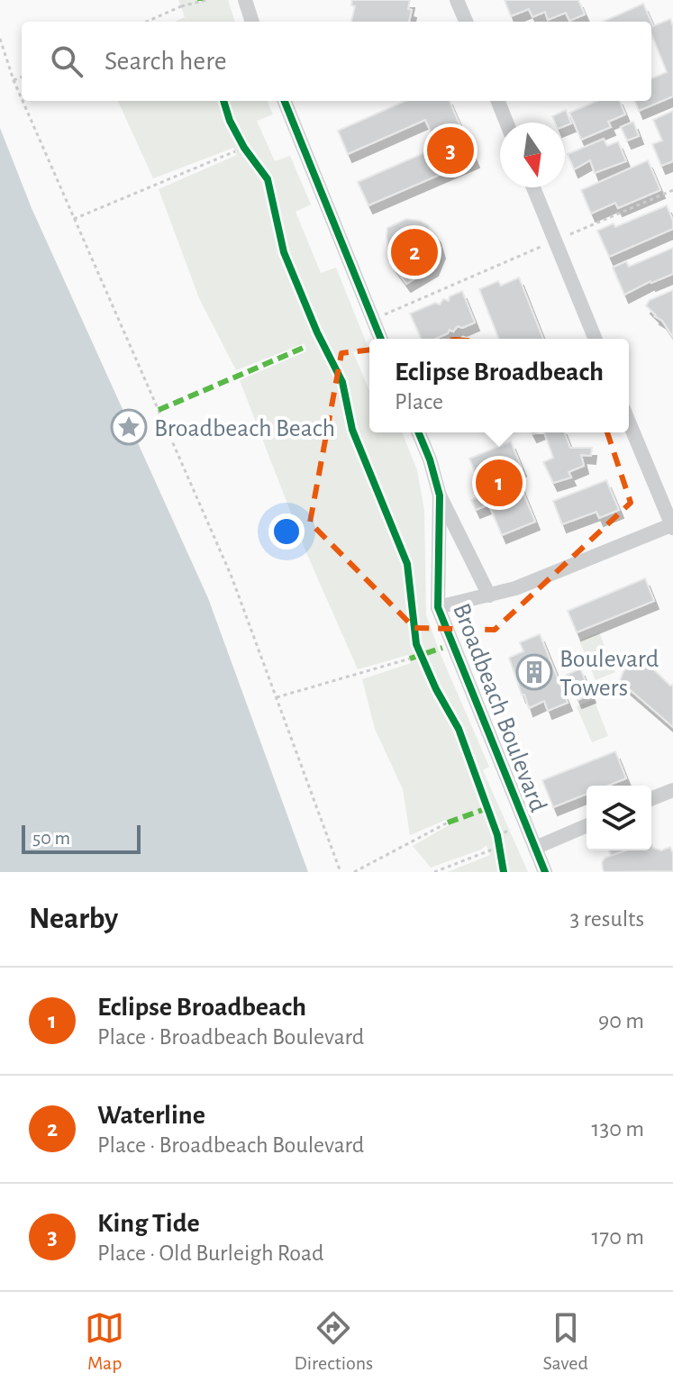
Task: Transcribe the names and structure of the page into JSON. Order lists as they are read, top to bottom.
{
  "streets": {
    "street": ["Broadbeach Boulevard"]
  },
  "places": {
    "place": ["Broadbeach Beach"],
    "building": ["Boulevard Towers"]
  },
  "scale_bar": "50 m",
  "north": "bottom",
  "page": {
    "search": "Search here",
    "pins": ["3", "2", "1"],
    "popup": ["Eclipse Broadbeach", "Place"],
    "scale": "50 m",
    "heading": ["Nearby", "3 results"],
    "list": [
      {
        "mark": "1",
        "name": "Eclipse Broadbeach",
        "note": "Place · Broadbeach Boulevard",
        "value": "90 m"
      },
      {
        "mark": "2",
        "name": "Waterline",
        "note": "Place · Broadbeach Boulevard",
        "value": "130 m"
      },
      {
        "mark": "3",
        "name": "King Tide",
        "note": "Place · Old Burleigh Road",
        "value": "170 m"
      }
    ],
    "nav": ["Map", "Directions", "Saved"]
  }
}
